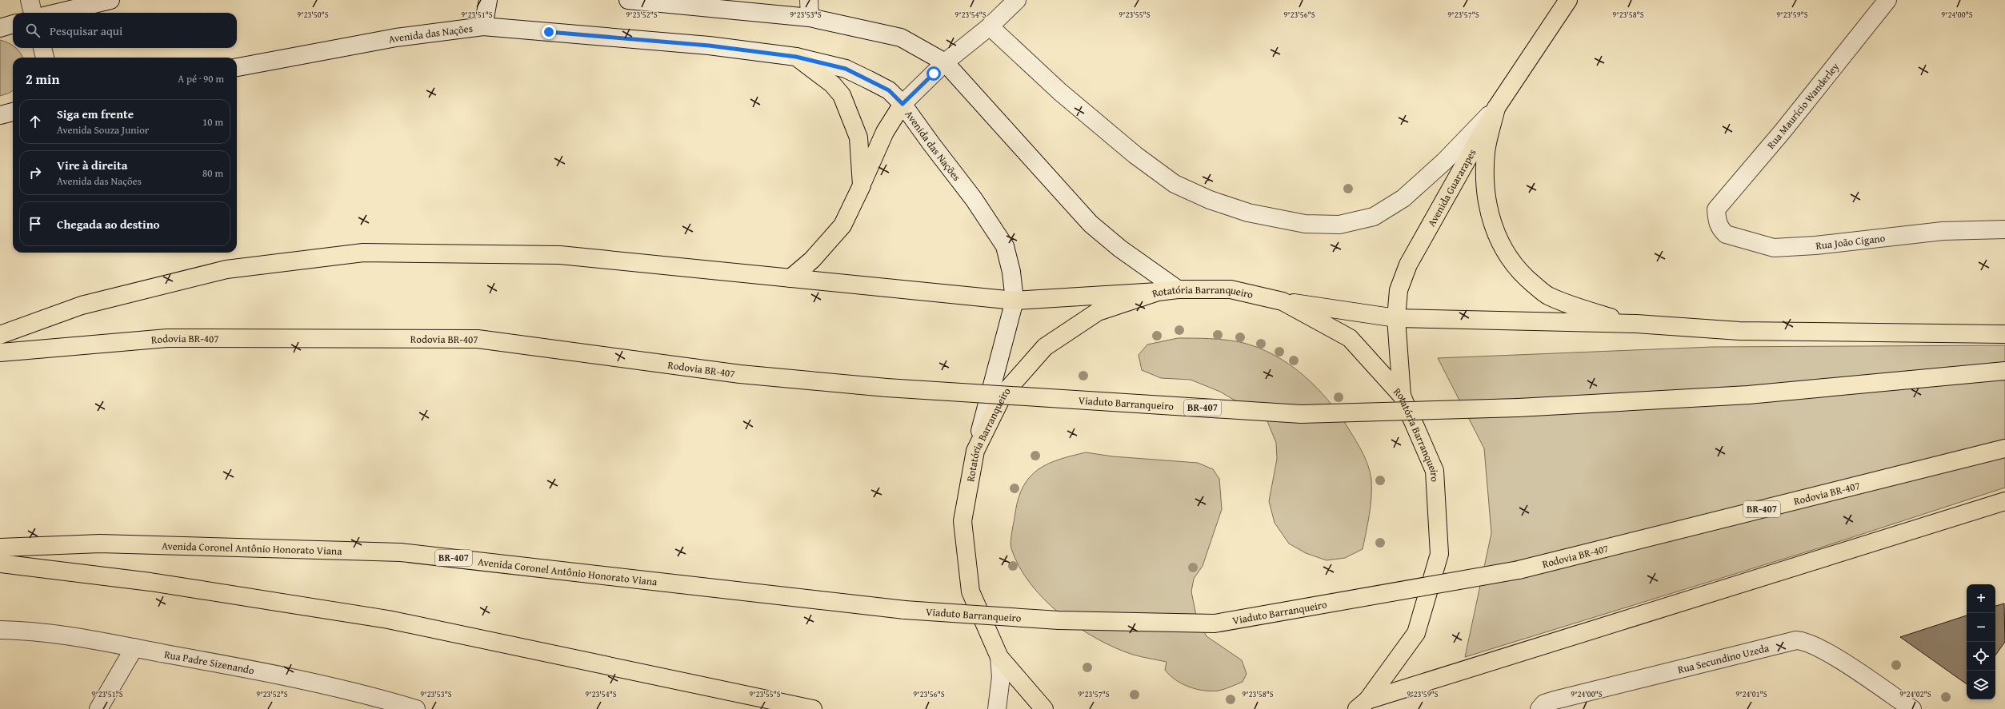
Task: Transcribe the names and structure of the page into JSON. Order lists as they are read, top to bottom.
{
  "streets": {
    "main road": [
      "Avenida Guararapes",
      "Rotatória Barranqueiro",
      "Rodovia BR-407",
      "Viaduto Barranqueiro",
      "BR-407",
      "Avenida Coronel Antônio Honorato Viana"
    ],
    "street": [
      "Avenida das Nações",
      "Rua Maurício Wanderley",
      "Rua João Cigano",
      "Rua Secundino Uzeda",
      "Rua Padre Sizenando"
    ]
  },
  "crossings": [
    ["Avenida das Nações", "Rotatória Barranqueiro"],
    ["Rua Maurício Wanderley", "Rua João Cigano"],
    ["Avenida Guararapes", "Rotatória Barranqueiro"],
    ["Rodovia BR-407", "Viaduto Barranqueiro"],
    ["Viaduto Barranqueiro", "Avenida Coronel Antônio Honorato Viana"]
  ],
  "page": {
    "search": "Pesquisar aqui",
    "heading": ["2 min", "A pé · 90 m"],
    "list": [
      ["Siga em frente", "Avenida Souza Junior", "10 m"],
      ["Vire à direita", "Avenida das Nações", "80 m"],
      "Chegada ao destino"
    ],
    "map_buttons": ["+", "−"]
  },
  "coordinates": [
    "9°23'50\"S",
    "9°23'51\"S",
    "9°23'52\"S",
    "9°23'53\"S",
    "9°23'54\"S",
    "9°23'55\"S",
    "9°23'56\"S",
    "9°23'57\"S",
    "9°23'58\"S",
    "9°23'59\"S",
    "9°24'00\"S",
    "9°24'01\"S",
    "9°24'02\"S"
  ]
}
